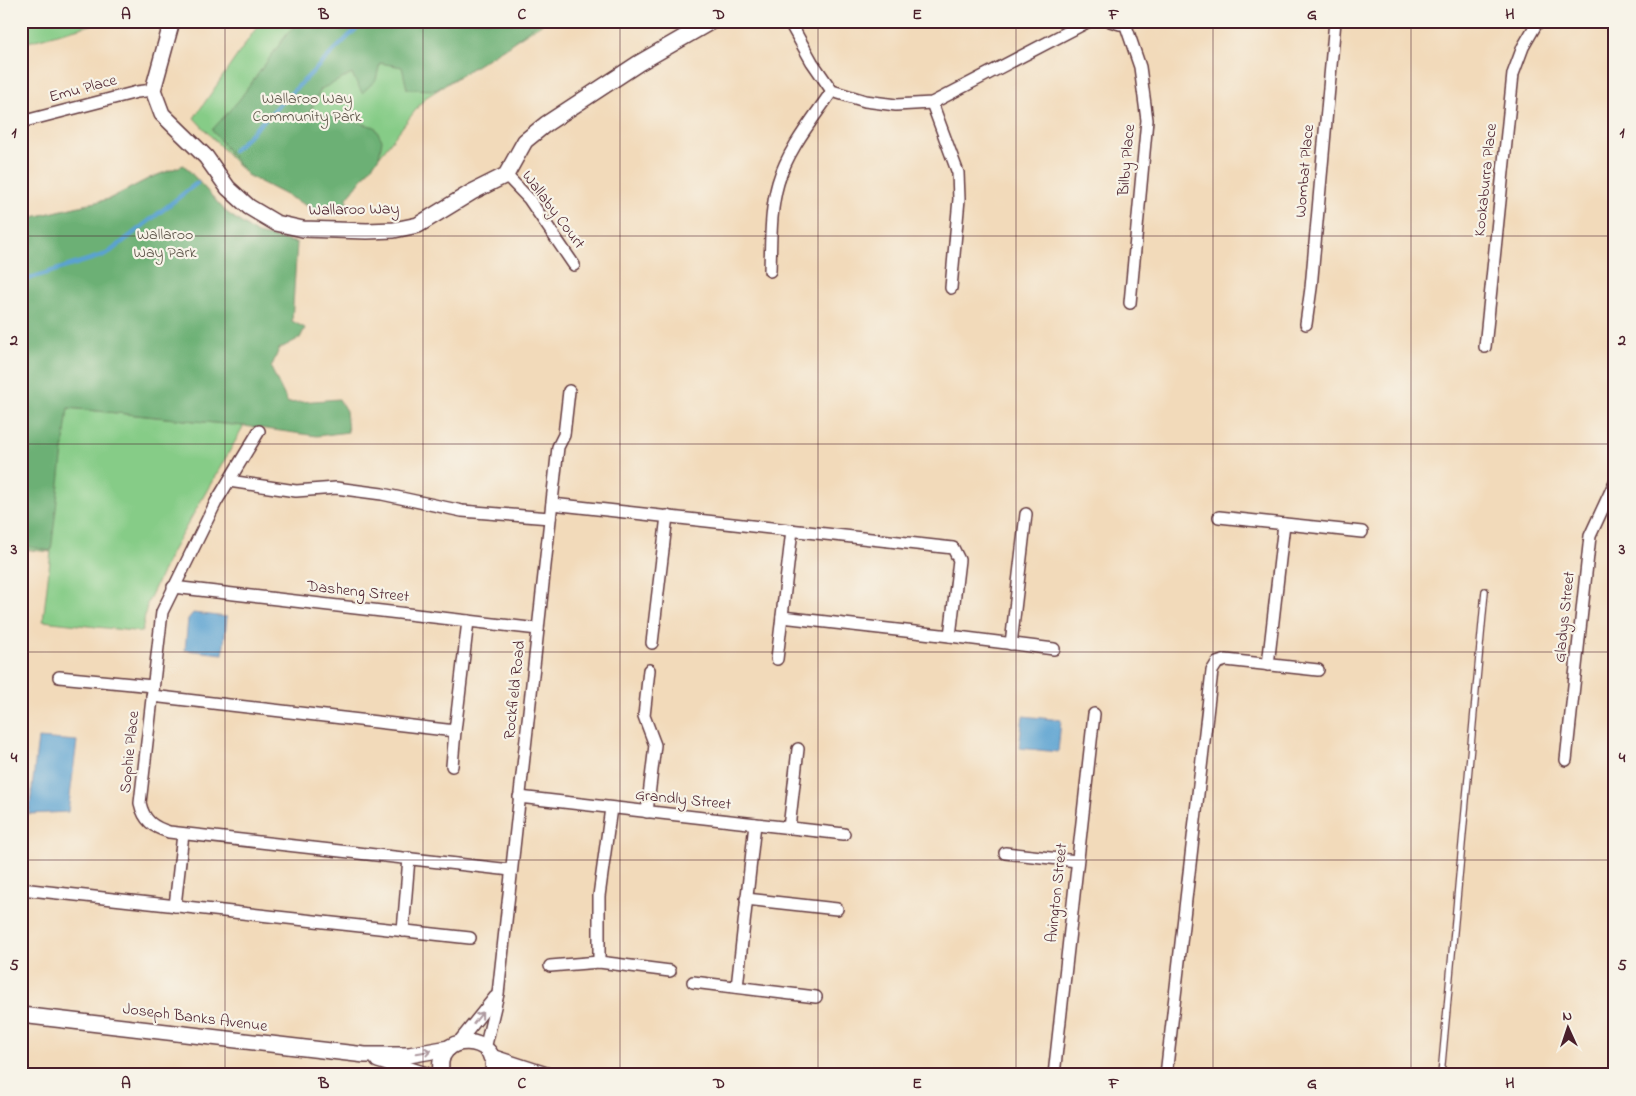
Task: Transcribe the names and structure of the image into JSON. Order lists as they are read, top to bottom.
{
  "streets": {
    "street": [
      "Emu Place",
      "Bilby Place",
      "Wombat Place",
      "Kookaburra Place",
      "Wallaroo Way",
      "Wallaby Court",
      "Dasheng Street",
      "Gladys Street",
      "Rockfield Road",
      "Sophie Place",
      "Grandly Street",
      "Avington Street",
      "Joseph Banks Avenue"
    ]
  },
  "crossings": [
    ["Emu Place", "Wallaroo Way"],
    ["Wallaroo Way", "Wallaby Court"],
    ["Dasheng Street", "Rockfield Road"],
    ["Dasheng Street", "Sophie Place"],
    ["Rockfield Road", "Sophie Place"],
    ["Rockfield Road", "Grandly Street"],
    ["Rockfield Road", "Joseph Banks Avenue"]
  ],
  "parks": ["Wallaroo Way Community Park", "Wallaroo Way Park"],
  "north": "top",
  "grid": {
    "columns": [
      "A",
      "B",
      "C",
      "D",
      "E",
      "F",
      "G",
      "H"
    ],
    "rows": [
      "1",
      "2",
      "3",
      "4",
      "5"
    ]
  }
}
